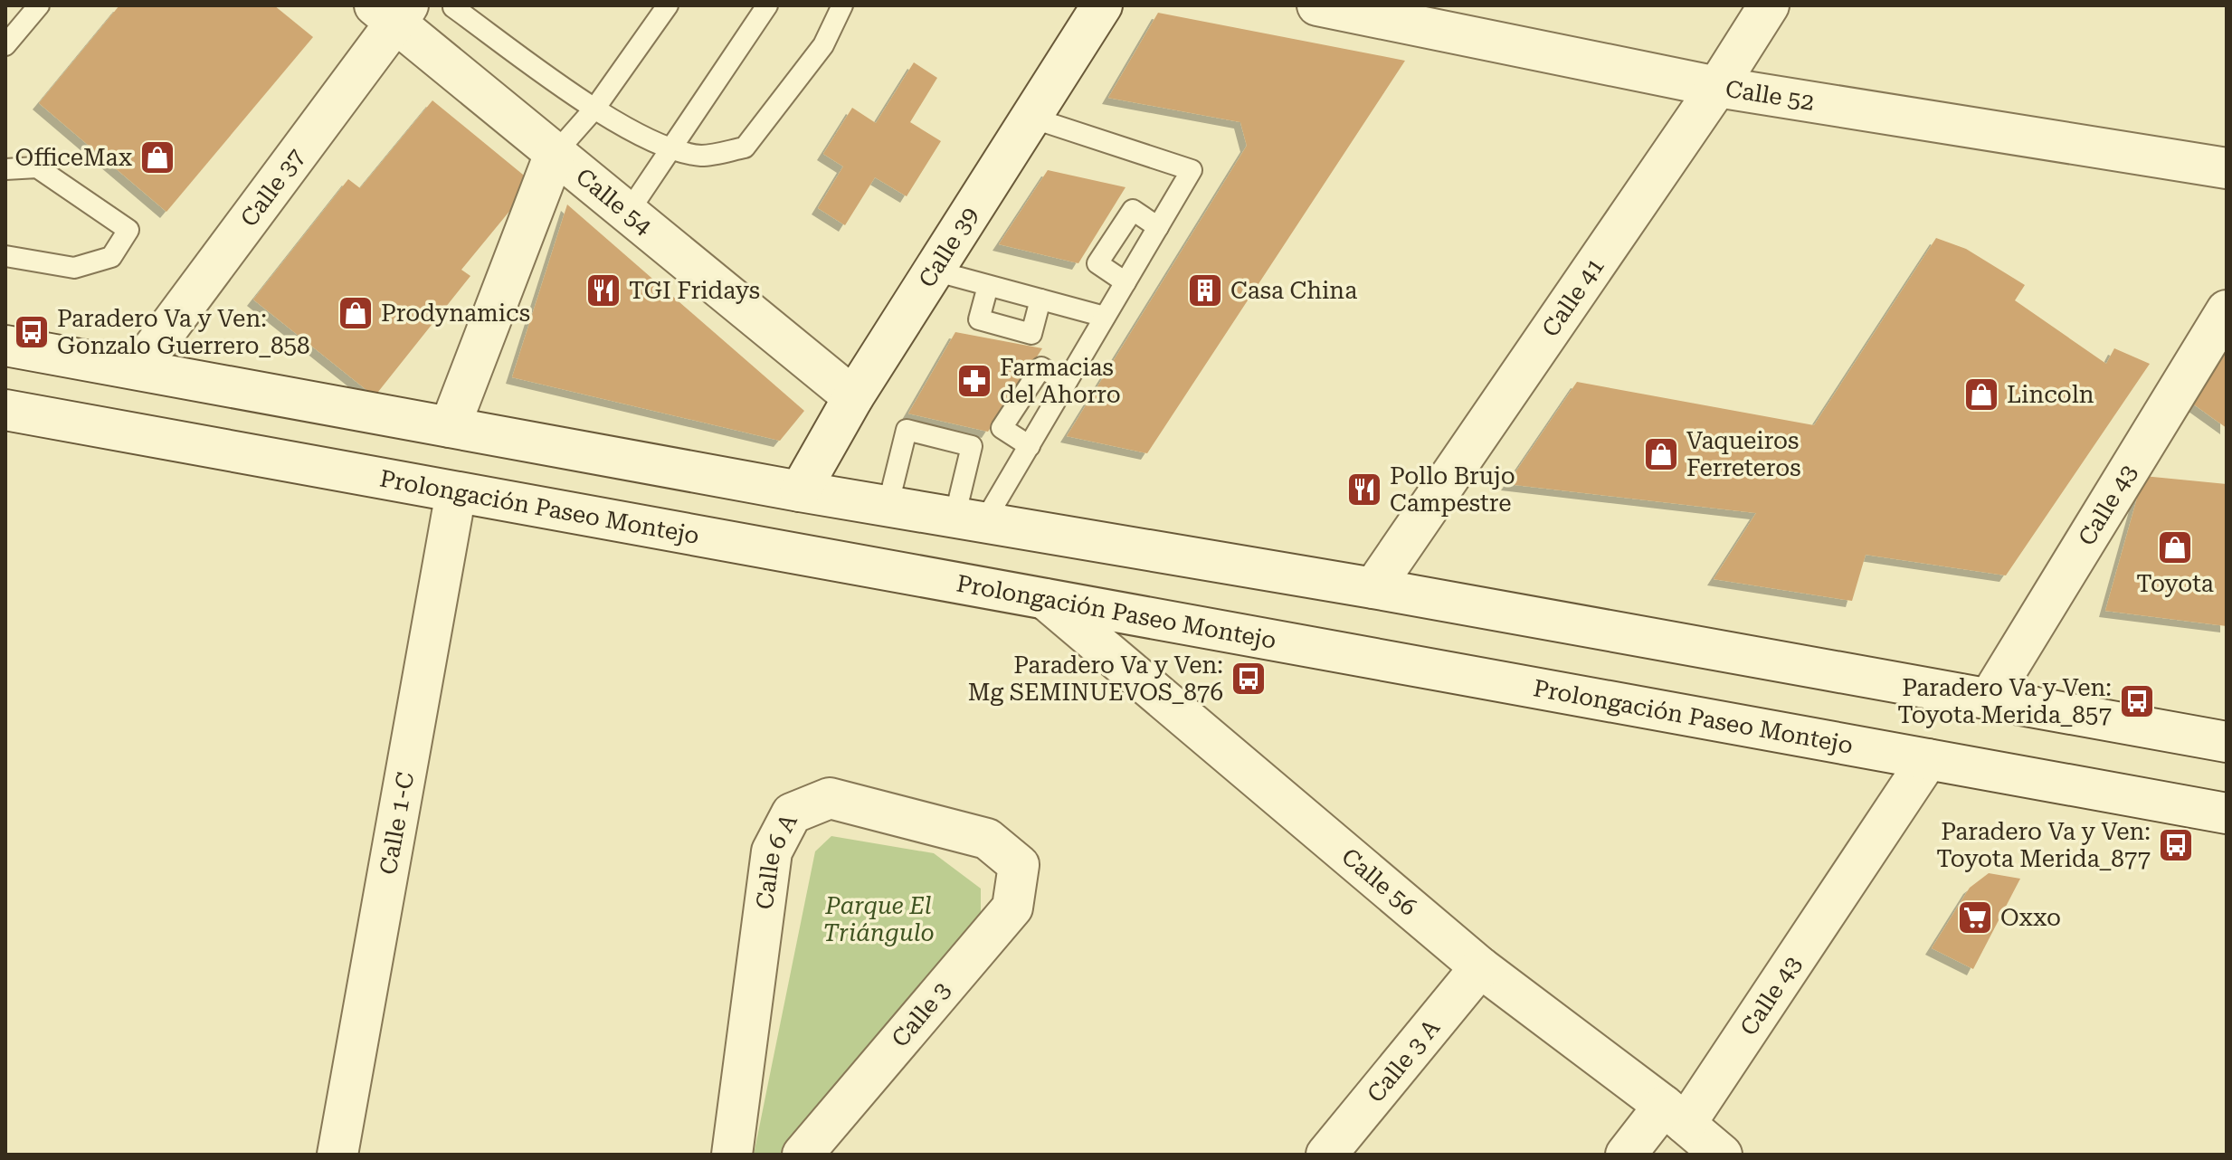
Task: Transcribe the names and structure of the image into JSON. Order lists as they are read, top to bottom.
{
  "streets": {
    "street": [
      "Calle 52",
      "Calle 37",
      "Calle 54",
      "Calle 39",
      "Calle 41",
      "Calle 43",
      "Prolongación Paseo Montejo",
      "Calle 1-C",
      "Calle 6 A",
      "Calle 56",
      "Calle 3",
      "Calle 3 A"
    ]
  },
  "crossings": [
    ["Calle 52", "Calle 41"],
    ["Calle 37", "Calle 54"],
    ["Calle 54", "Calle 39"],
    ["Calle 43", "Prolongación Paseo Montejo"],
    ["Calle 43", "Calle 56"],
    ["Prolongación Paseo Montejo", "Calle 1-C"],
    ["Prolongación Paseo Montejo", "Calle 56"],
    ["Calle 6 A", "Calle 3"],
    ["Calle 56", "Calle 3 A"]
  ],
  "parks": ["Parque El Triángulo"],
  "places": {
    "shop": [
      "OfficeMax",
      "Prodynamics",
      "Lincoln",
      "Vaqueiros Ferreteros",
      "Toyota"
    ],
    "restaurant": ["TGI Fridays", "Pollo Brujo Campestre"],
    "building": ["Casa China"],
    "bus stop": [
      "Paradero Va y Ven: Gonzalo Guerrero_858",
      "Paradero Va y Ven: Mg SEMINUEVOS_876",
      "Paradero Va y Ven: Toyota Merida_857",
      "Paradero Va y Ven: Toyota Merida_877"
    ],
    "pharmacy": ["Farmacias del Ahorro"],
    "supermarket": ["Oxxo"]
  }
}
